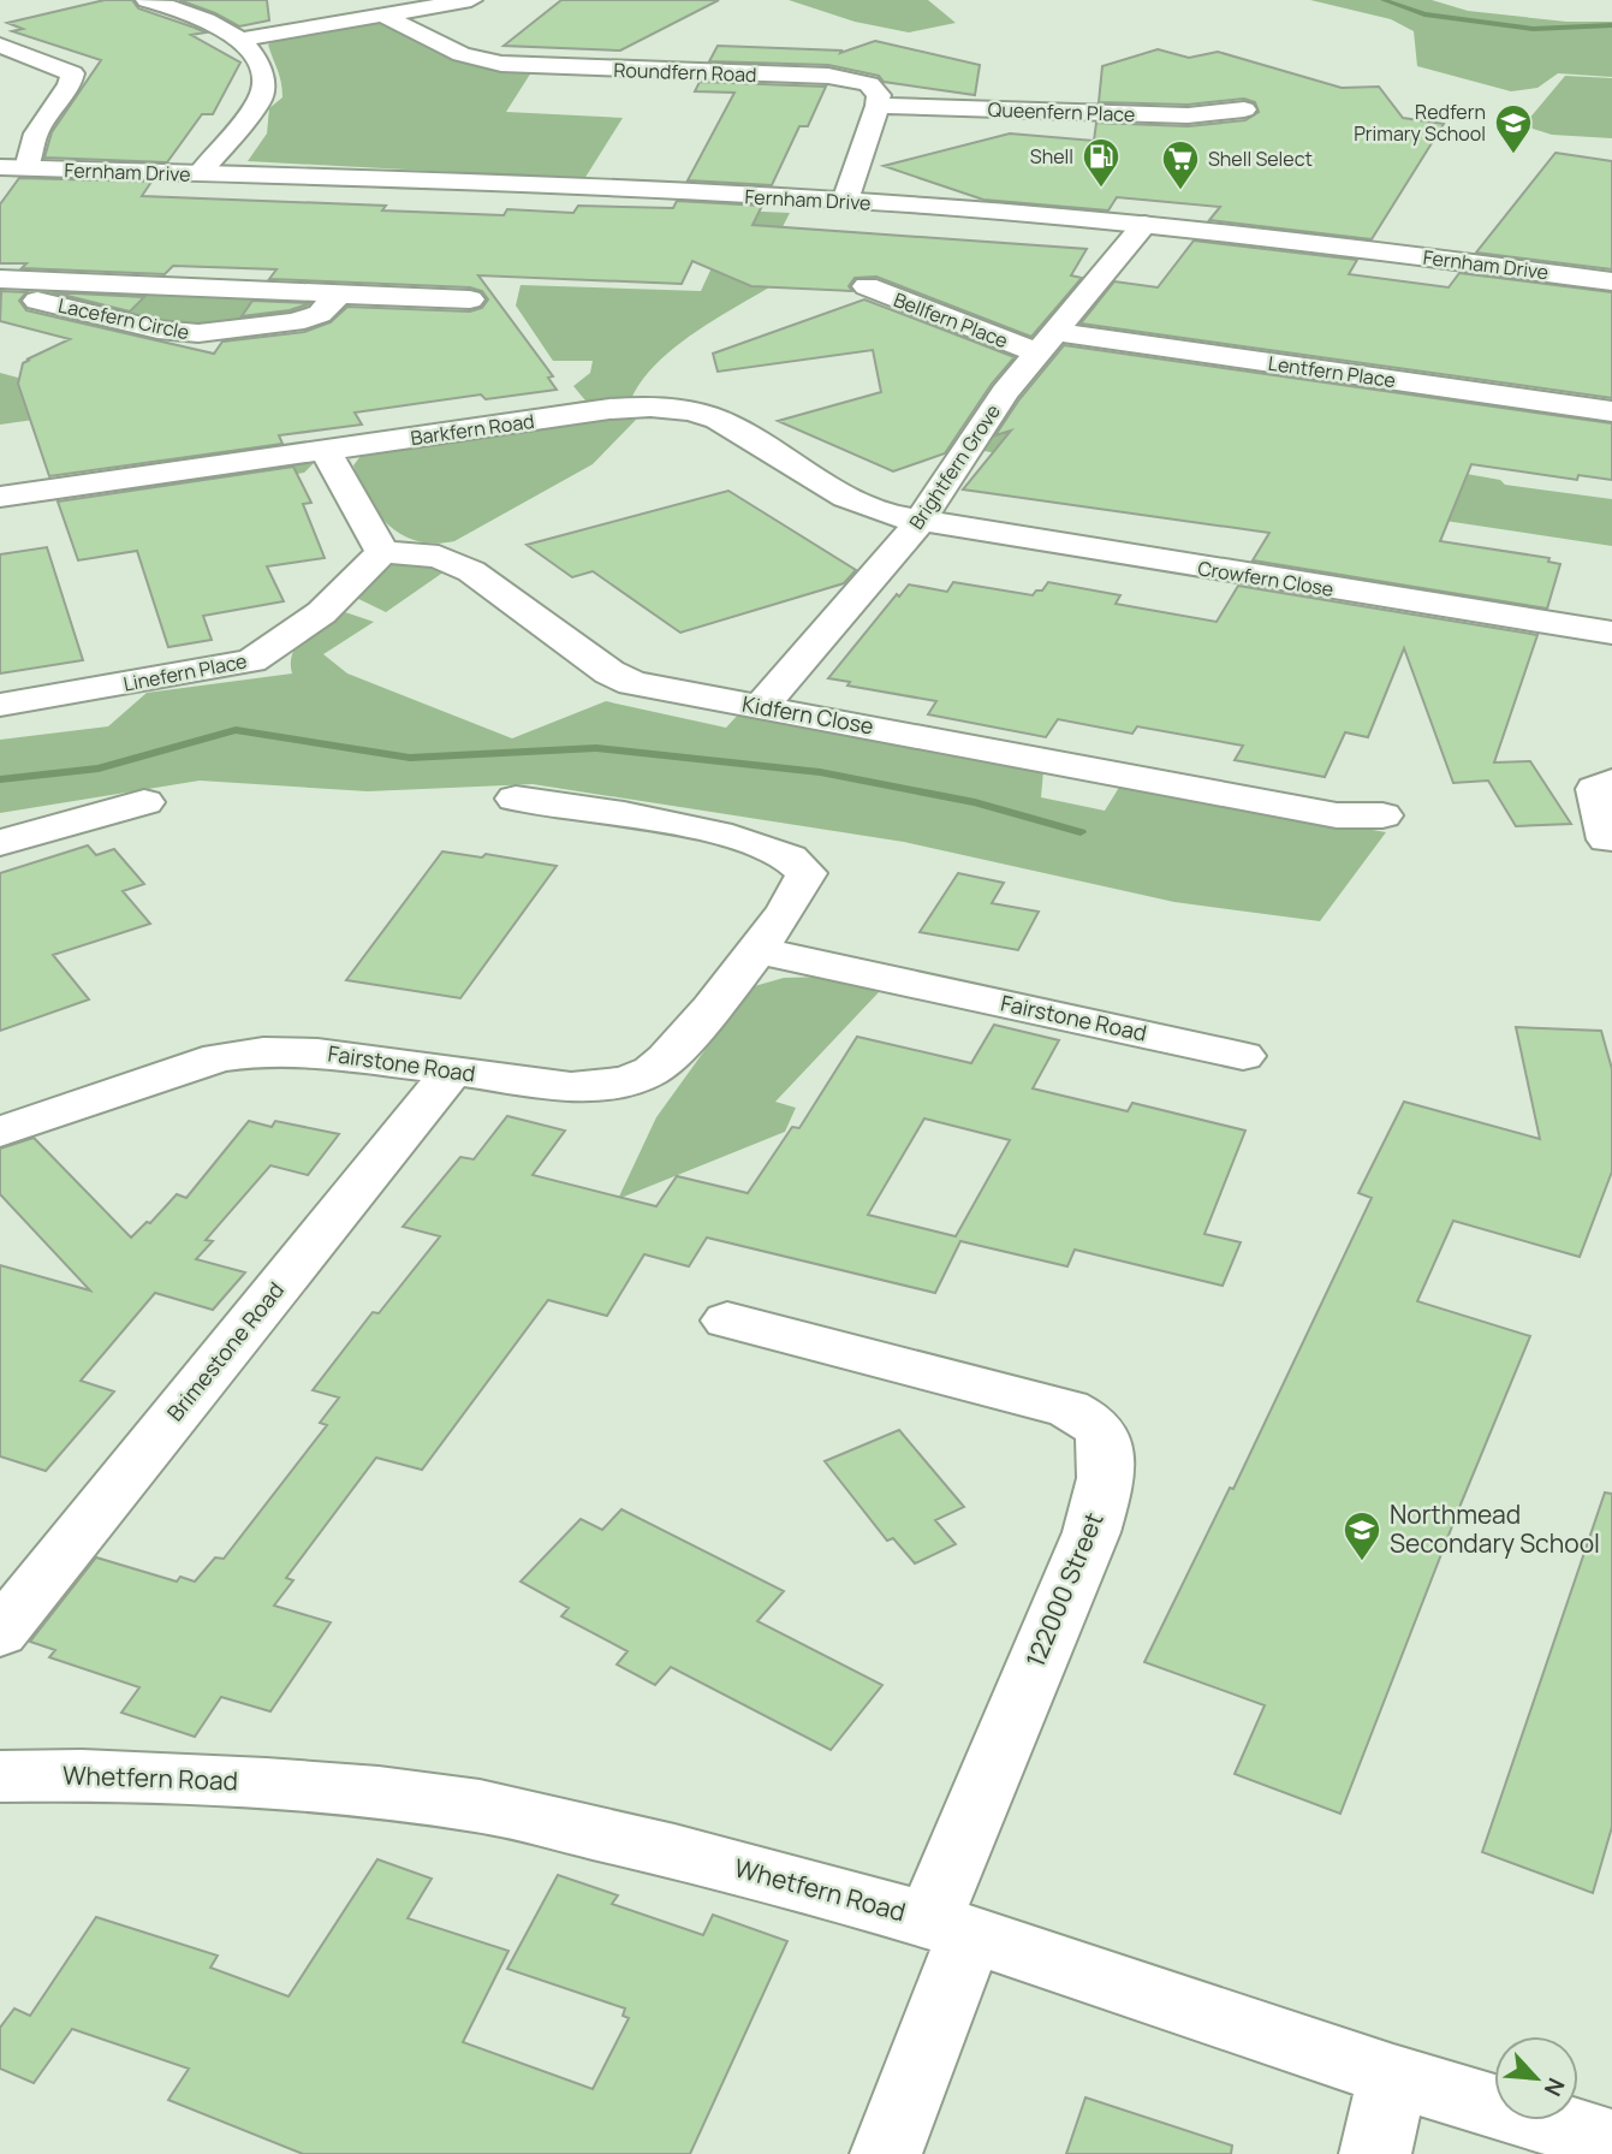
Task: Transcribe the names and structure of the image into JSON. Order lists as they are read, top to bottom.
{
  "streets": {
    "street": [
      "Roundfern Road",
      "Queenfern Place",
      "Fernham Drive",
      "Lacefern Circle",
      "Bellfern Place",
      "Lentfern Place",
      "Barkfern Road",
      "Brightfern Grove",
      "Crowfern Close",
      "Linefern Place",
      "Kidfern Close",
      "Fairstone Road",
      "Brimestone Road",
      "122000 Street",
      "Whetfern Road"
    ]
  },
  "crossings": [
    ["Roundfern Road", "Queenfern Place"],
    ["Fernham Drive", "Brightfern Grove"],
    ["Bellfern Place", "Lentfern Place"],
    ["Bellfern Place", "Brightfern Grove"],
    ["Lentfern Place", "Brightfern Grove"],
    ["Barkfern Road", "Brightfern Grove"],
    ["Barkfern Road", "Crowfern Close"],
    ["Brightfern Grove", "Crowfern Close"],
    ["Brightfern Grove", "Kidfern Close"],
    ["Linefern Place", "Kidfern Close"],
    ["Fairstone Road", "Brimestone Road"],
    ["122000 Street", "Whetfern Road"]
  ],
  "places": {
    "school or university": ["Redfern Primary School", "Northmead Secondary School"],
    "fuel station": ["Shell"],
    "supermarket": ["Shell Select"]
  },
  "north": "bottom right"
}
